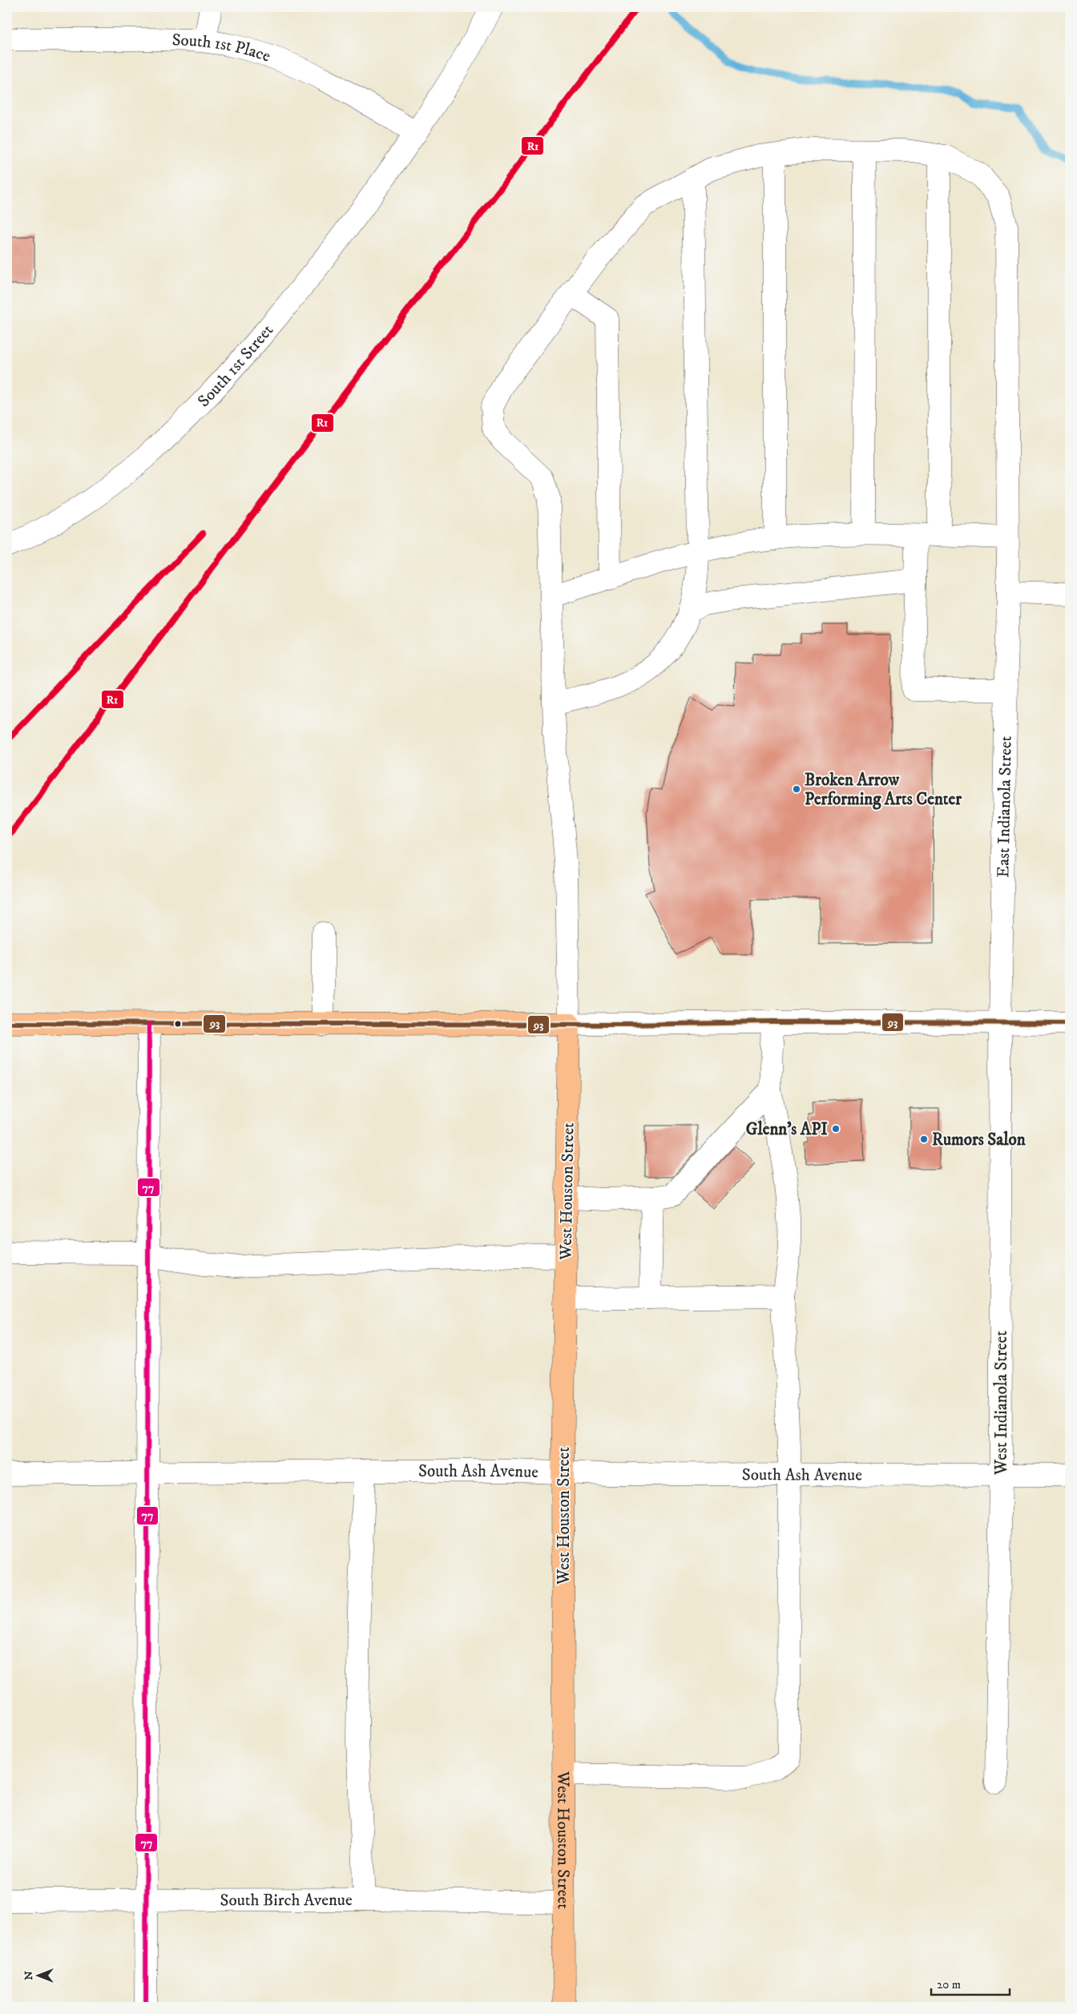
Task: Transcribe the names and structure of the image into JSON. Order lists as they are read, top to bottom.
{
  "streets": {
    "main road": ["West Houston Street"],
    "street": [
      "South 1st Place",
      "South 1st Street",
      "East Indianola Street",
      "West Indianola Street",
      "South Ash Avenue",
      "South Birch Avenue"
    ]
  },
  "crossings": [
    ["South 1st Place", "South 1st Street"],
    ["East Indianola Street", "West Houston Street"],
    ["East Indianola Street", "West Indianola Street"],
    ["West Houston Street", "South Ash Avenue"],
    ["West Houston Street", "South Birch Avenue"],
    ["West Indianola Street", "South Ash Avenue"]
  ],
  "places": ["Broken Arrow Performing Arts Center", "Glenn's API", "Rumors Salon"],
  "lines": ["transit line R1", "transit line 93", "transit line 77"],
  "scale_bar": "20 m",
  "north": "left"
}
